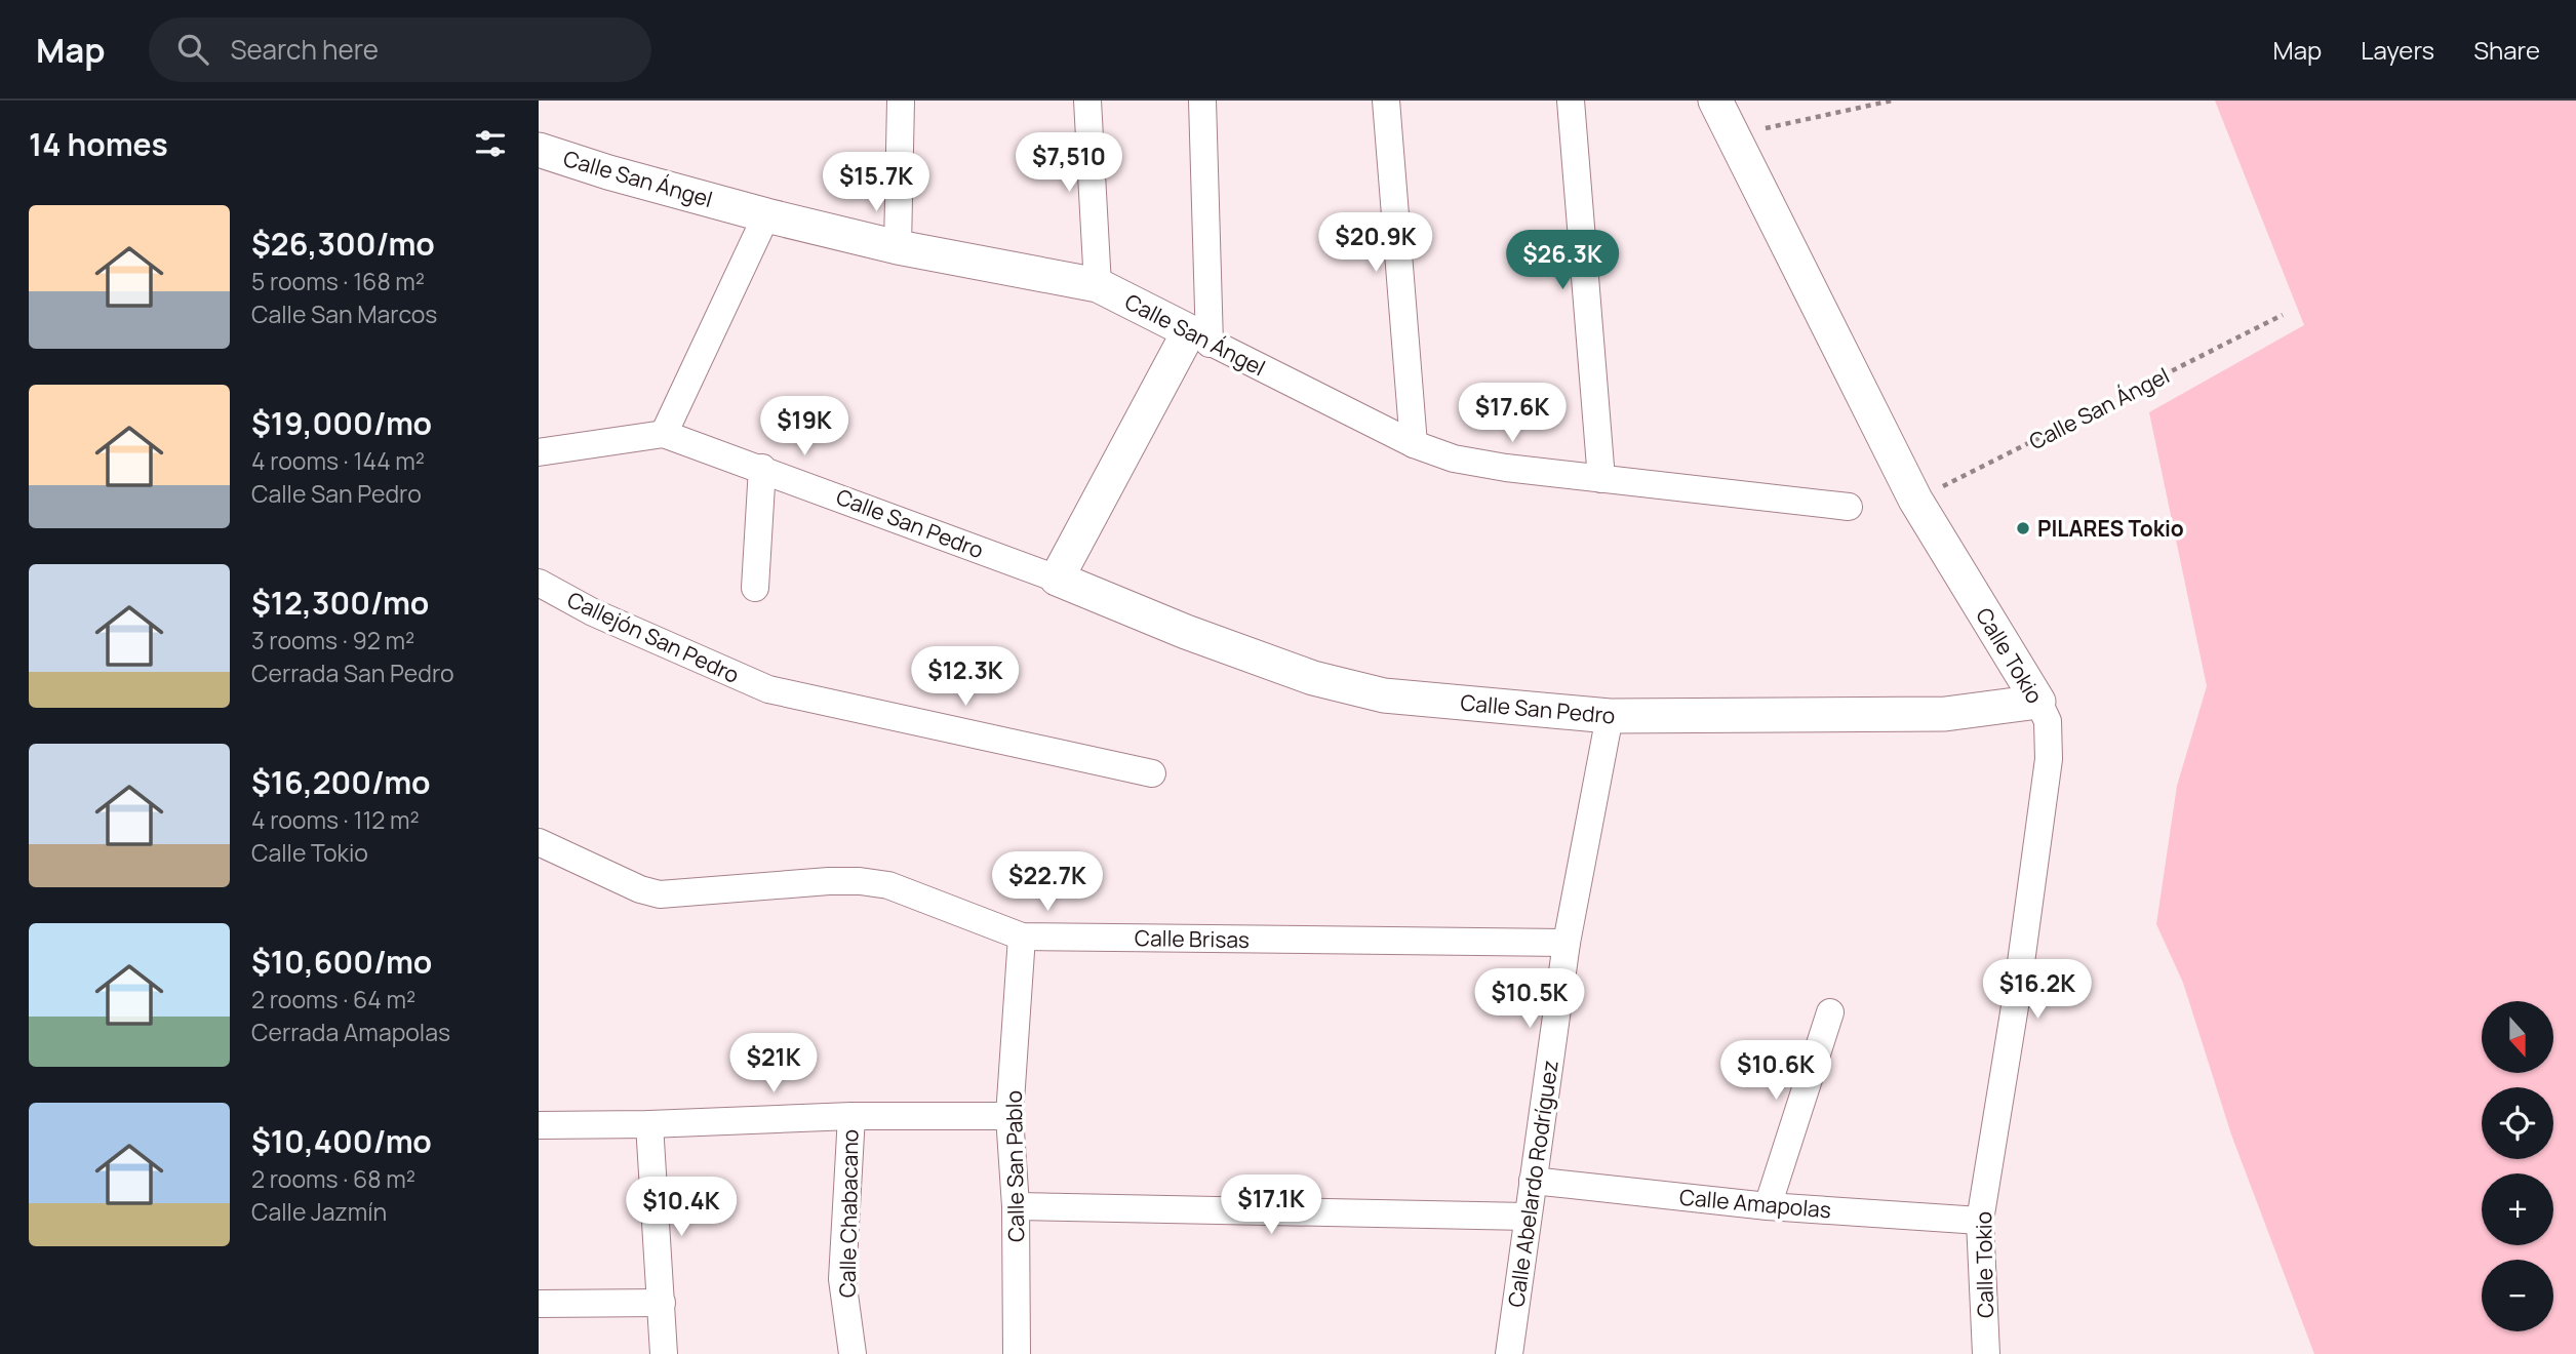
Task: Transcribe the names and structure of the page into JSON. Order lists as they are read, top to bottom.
{
  "streets": {
    "street": [
      "Calle San Ángel",
      "Calle San Pedro",
      "Callejón San Pedro",
      "Calle Tokio",
      "Calle Brisas",
      "Calle San Pablo",
      "Calle Abelardo Rodríguez",
      "Calle Amapolas",
      "Calle Chabacano"
    ]
  },
  "crossings": [
    ["Calle San Ángel", "Calle Tokio"],
    ["Calle San Pedro", "Calle Tokio"],
    ["Calle San Pedro", "Calle Abelardo Rodríguez"],
    ["Calle Tokio", "Calle Amapolas"],
    ["Calle Brisas", "Calle San Pablo"],
    ["Calle Brisas", "Calle Abelardo Rodríguez"],
    ["Calle Abelardo Rodríguez", "Calle Amapolas"]
  ],
  "places": ["PILARES Tokio"],
  "north": "bottom",
  "page": {
    "header": "Map",
    "search": "Search here",
    "nav": ["Map", "Layers", "Share"],
    "heading": "14 homes",
    "price": [
      "$7,510",
      "$15.7K",
      "$20.9K",
      "$26.3K",
      "$17.6K",
      "$19K",
      "$12.3K",
      "$22.7K",
      "$16.2K",
      "$10.5K",
      "$21K",
      "$10.6K",
      "$17.1K",
      "$10.4K"
    ],
    "list": [
      {
        "name": "$26,300/mo",
        "note": "5 rooms · 168 m² · Calle San Marcos"
      },
      {
        "name": "$19,000/mo",
        "note": "4 rooms · 144 m² · Calle San Pedro"
      },
      {
        "name": "$12,300/mo",
        "note": "3 rooms · 92 m² · Cerrada San Pedro"
      },
      {
        "name": "$16,200/mo",
        "note": "4 rooms · 112 m² · Calle Tokio"
      },
      {
        "name": "$10,600/mo",
        "note": "2 rooms · 64 m² · Cerrada Amapolas"
      },
      {
        "name": "$10,400/mo",
        "note": "2 rooms · 68 m² · Calle Jazmín"
      }
    ],
    "map_buttons": ["+", "−"]
  }
}
